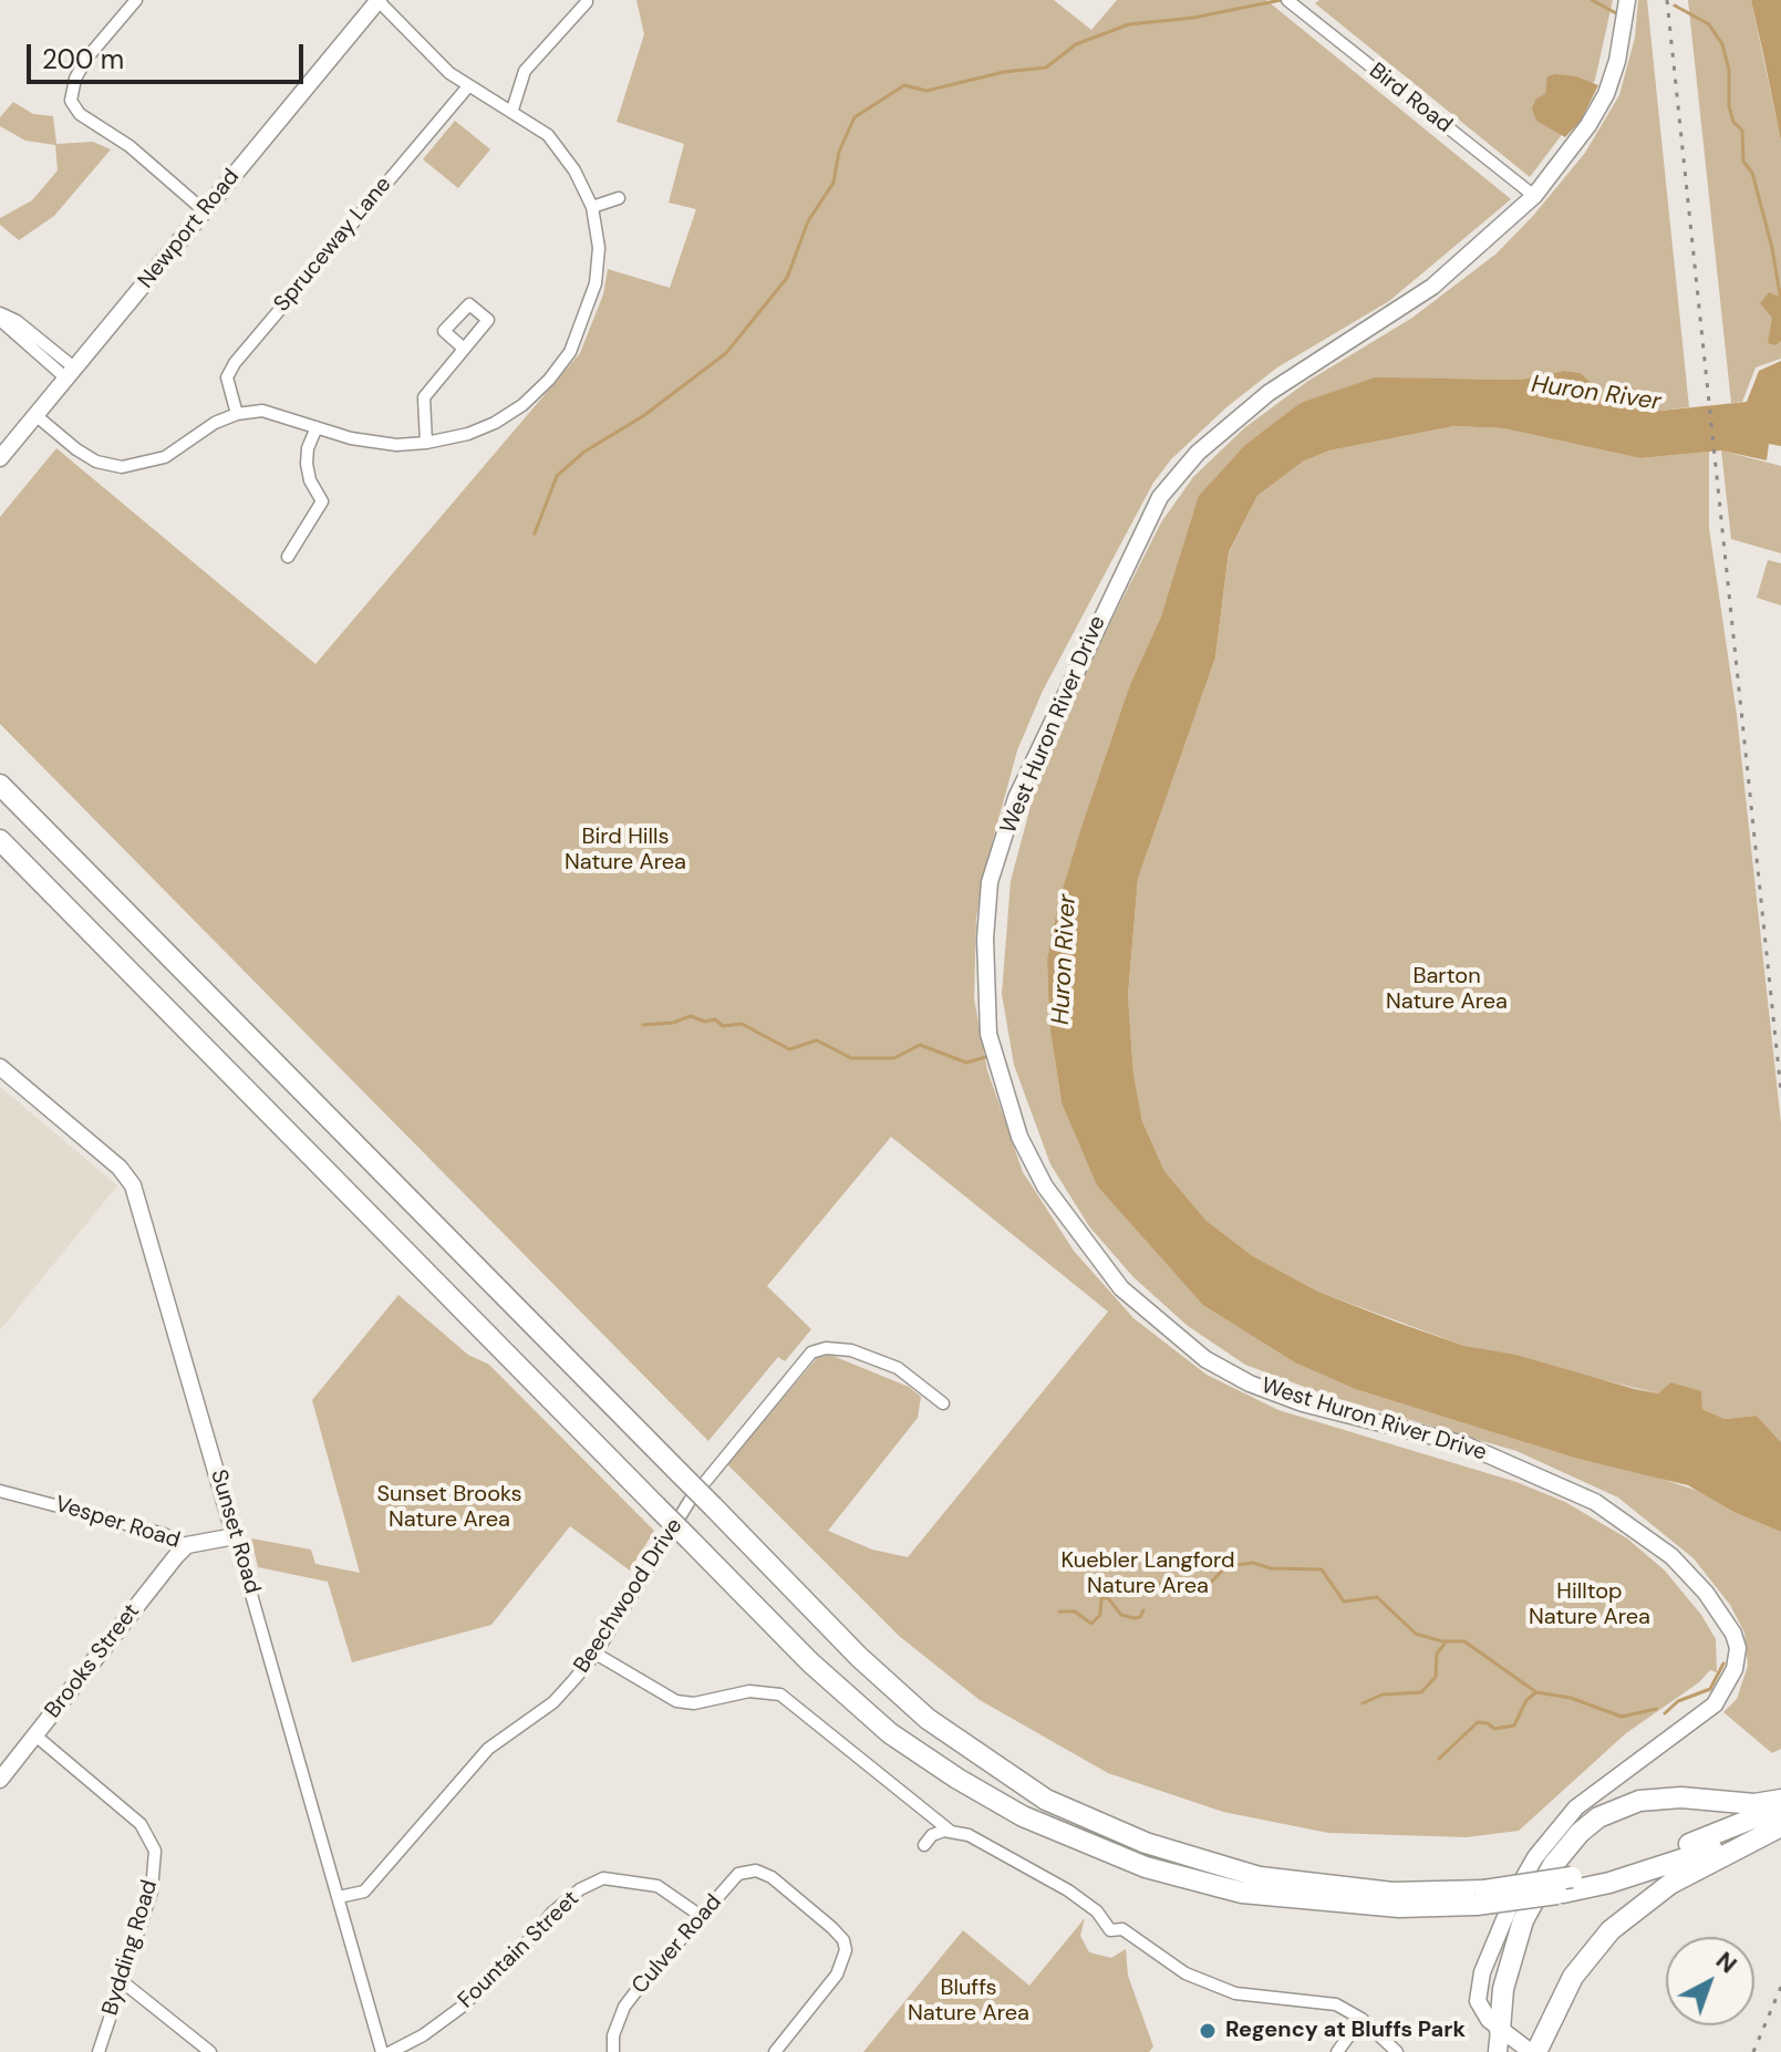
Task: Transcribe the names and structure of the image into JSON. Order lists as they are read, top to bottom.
{
  "streets": {
    "street": [
      "Bird Road",
      "Newport Road",
      "Spruceway Lane",
      "West Huron River Drive",
      "Vesper Road",
      "Sunset Road",
      "Beechwood Drive",
      "Brooks Street",
      "Culver Road",
      "Bydding Road",
      "Fountain Street"
    ]
  },
  "crossings": [
    ["Bird Road", "West Huron River Drive"],
    ["Vesper Road", "Sunset Road"],
    ["Vesper Road", "Brooks Street"],
    ["Sunset Road", "Beechwood Drive"],
    ["Brooks Street", "Bydding Road"],
    ["Culver Road", "Fountain Street"]
  ],
  "water": ["Huron River"],
  "parks": [
    "Bird Hills Nature Area",
    "Barton Nature Area",
    "Sunset Brooks Nature Area",
    "Kuebler Langford Nature Area",
    "Hilltop Nature Area",
    "Bluffs Nature Area"
  ],
  "places": ["Regency at Bluffs Park"],
  "scale_bar": "200 m",
  "north": "top right"
}
